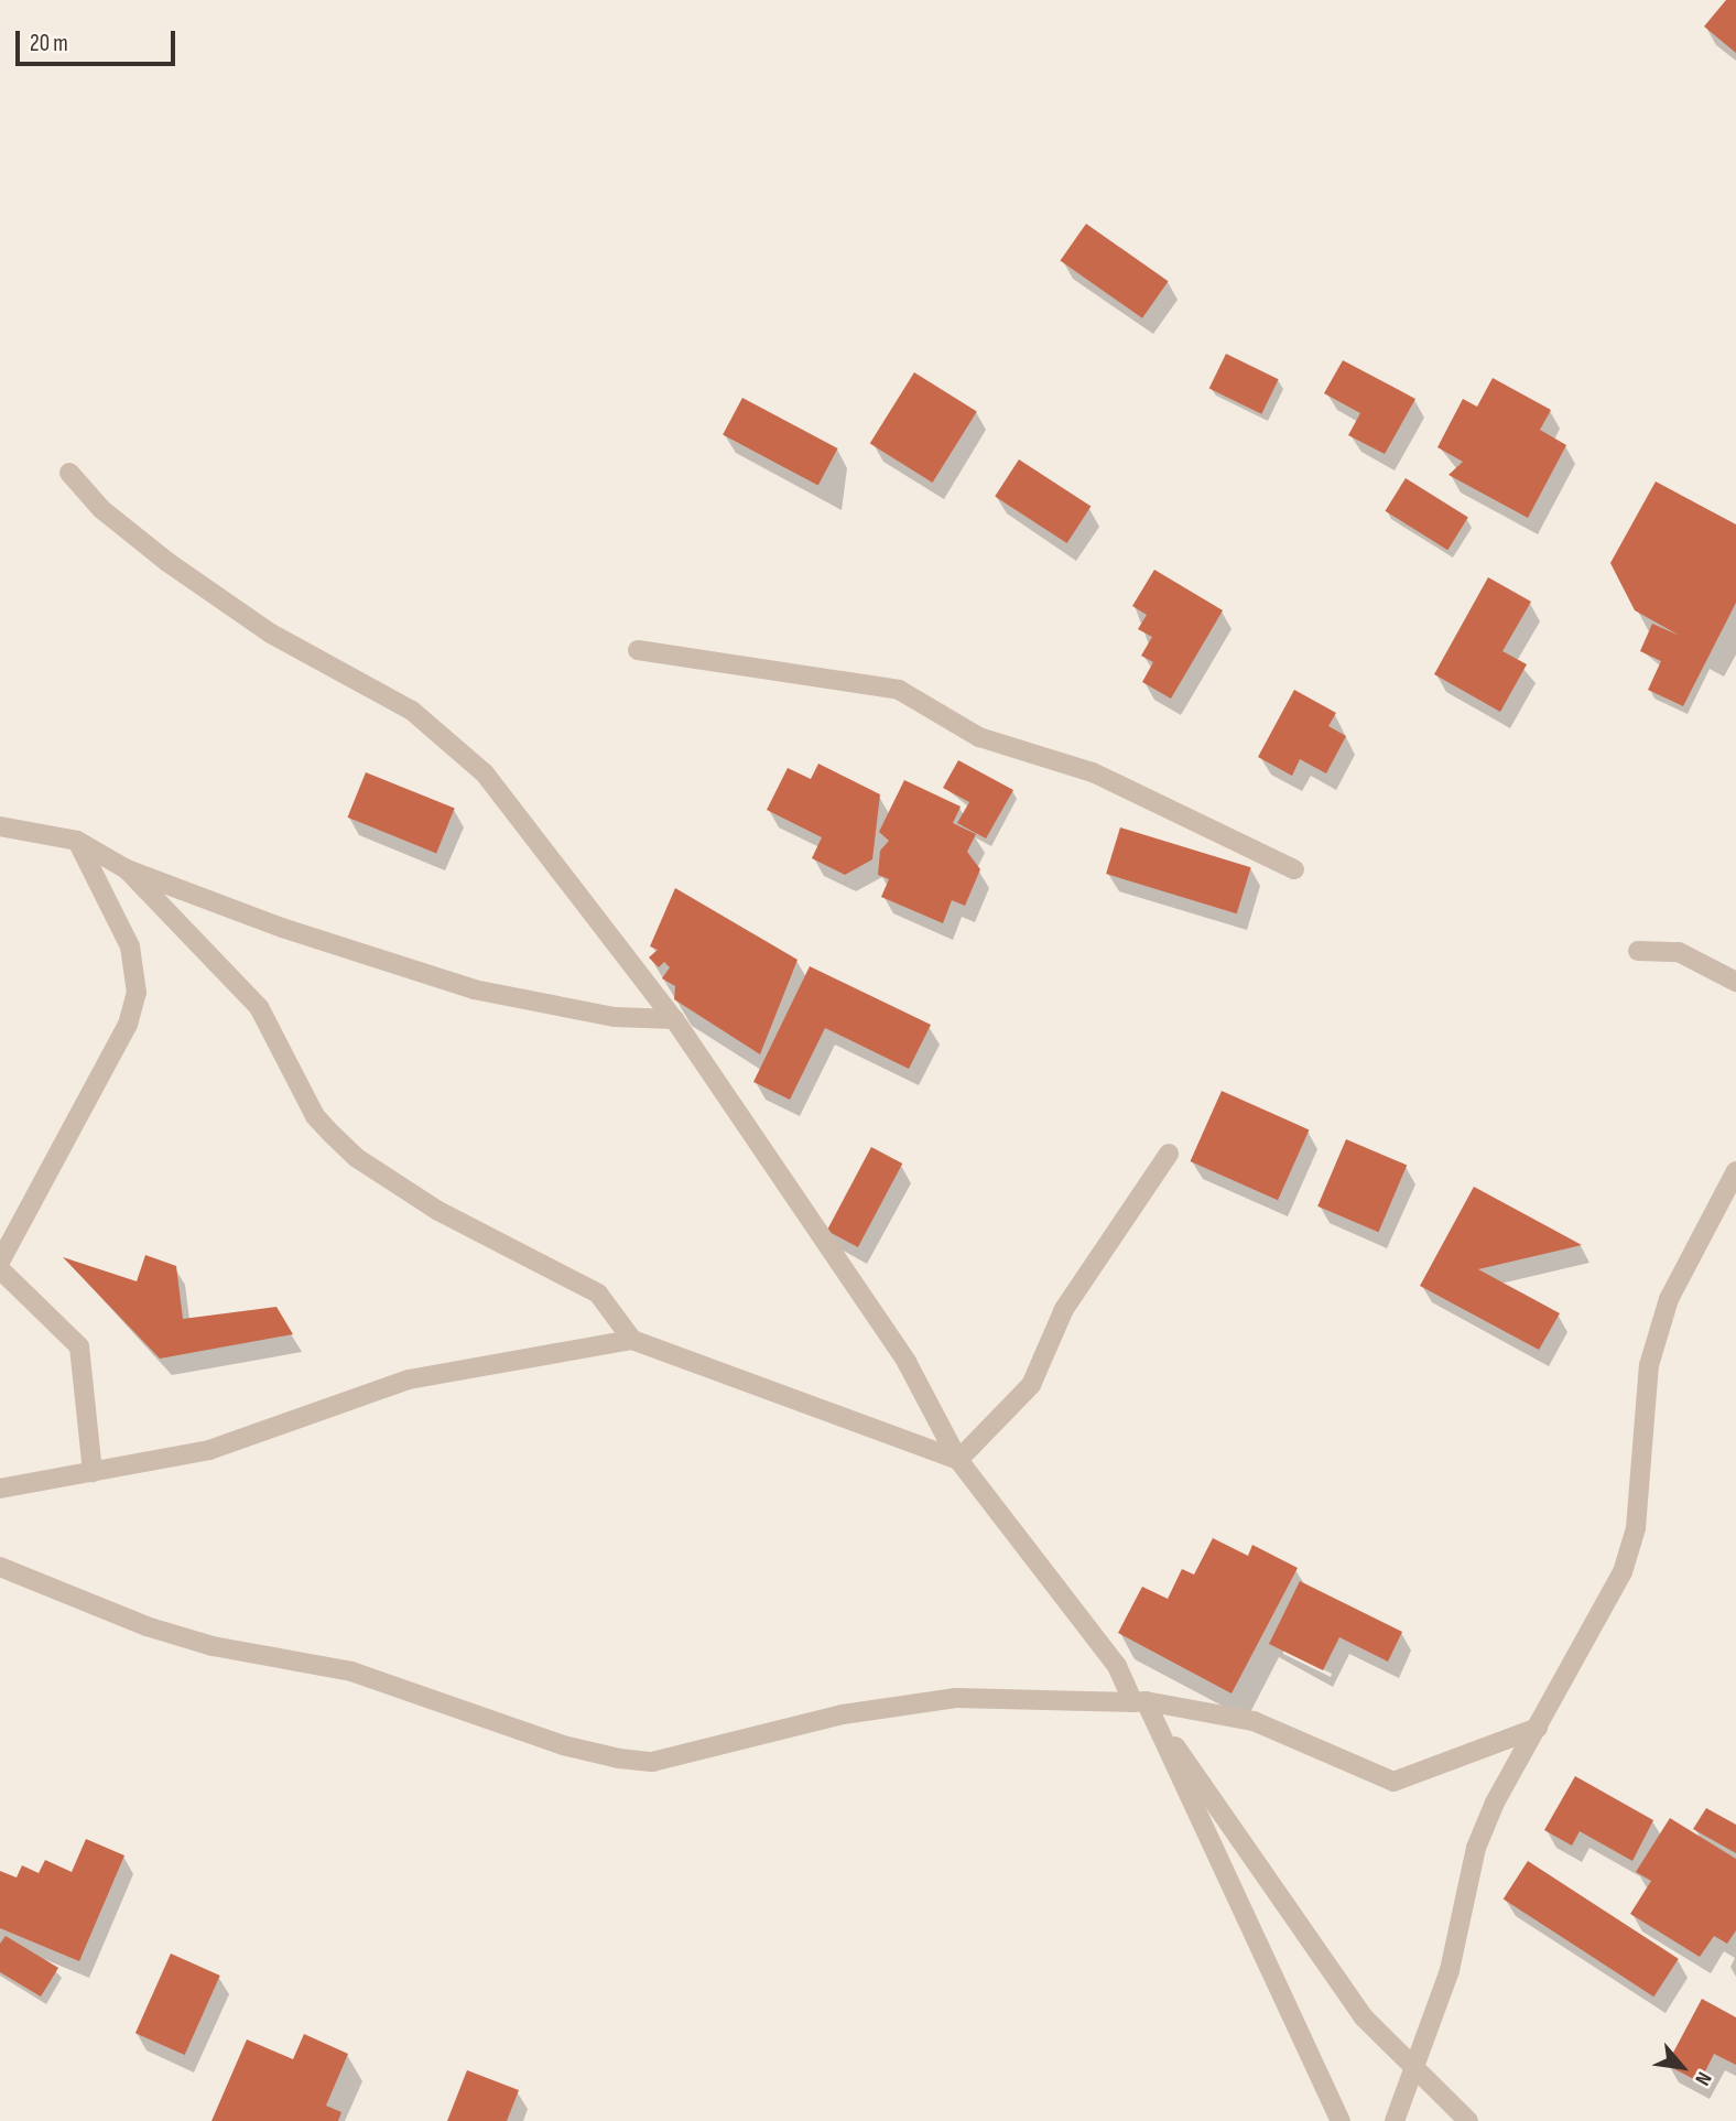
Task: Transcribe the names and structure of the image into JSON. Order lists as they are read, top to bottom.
{
  "scale_bar": "20 m",
  "north": "bottom right"
}
